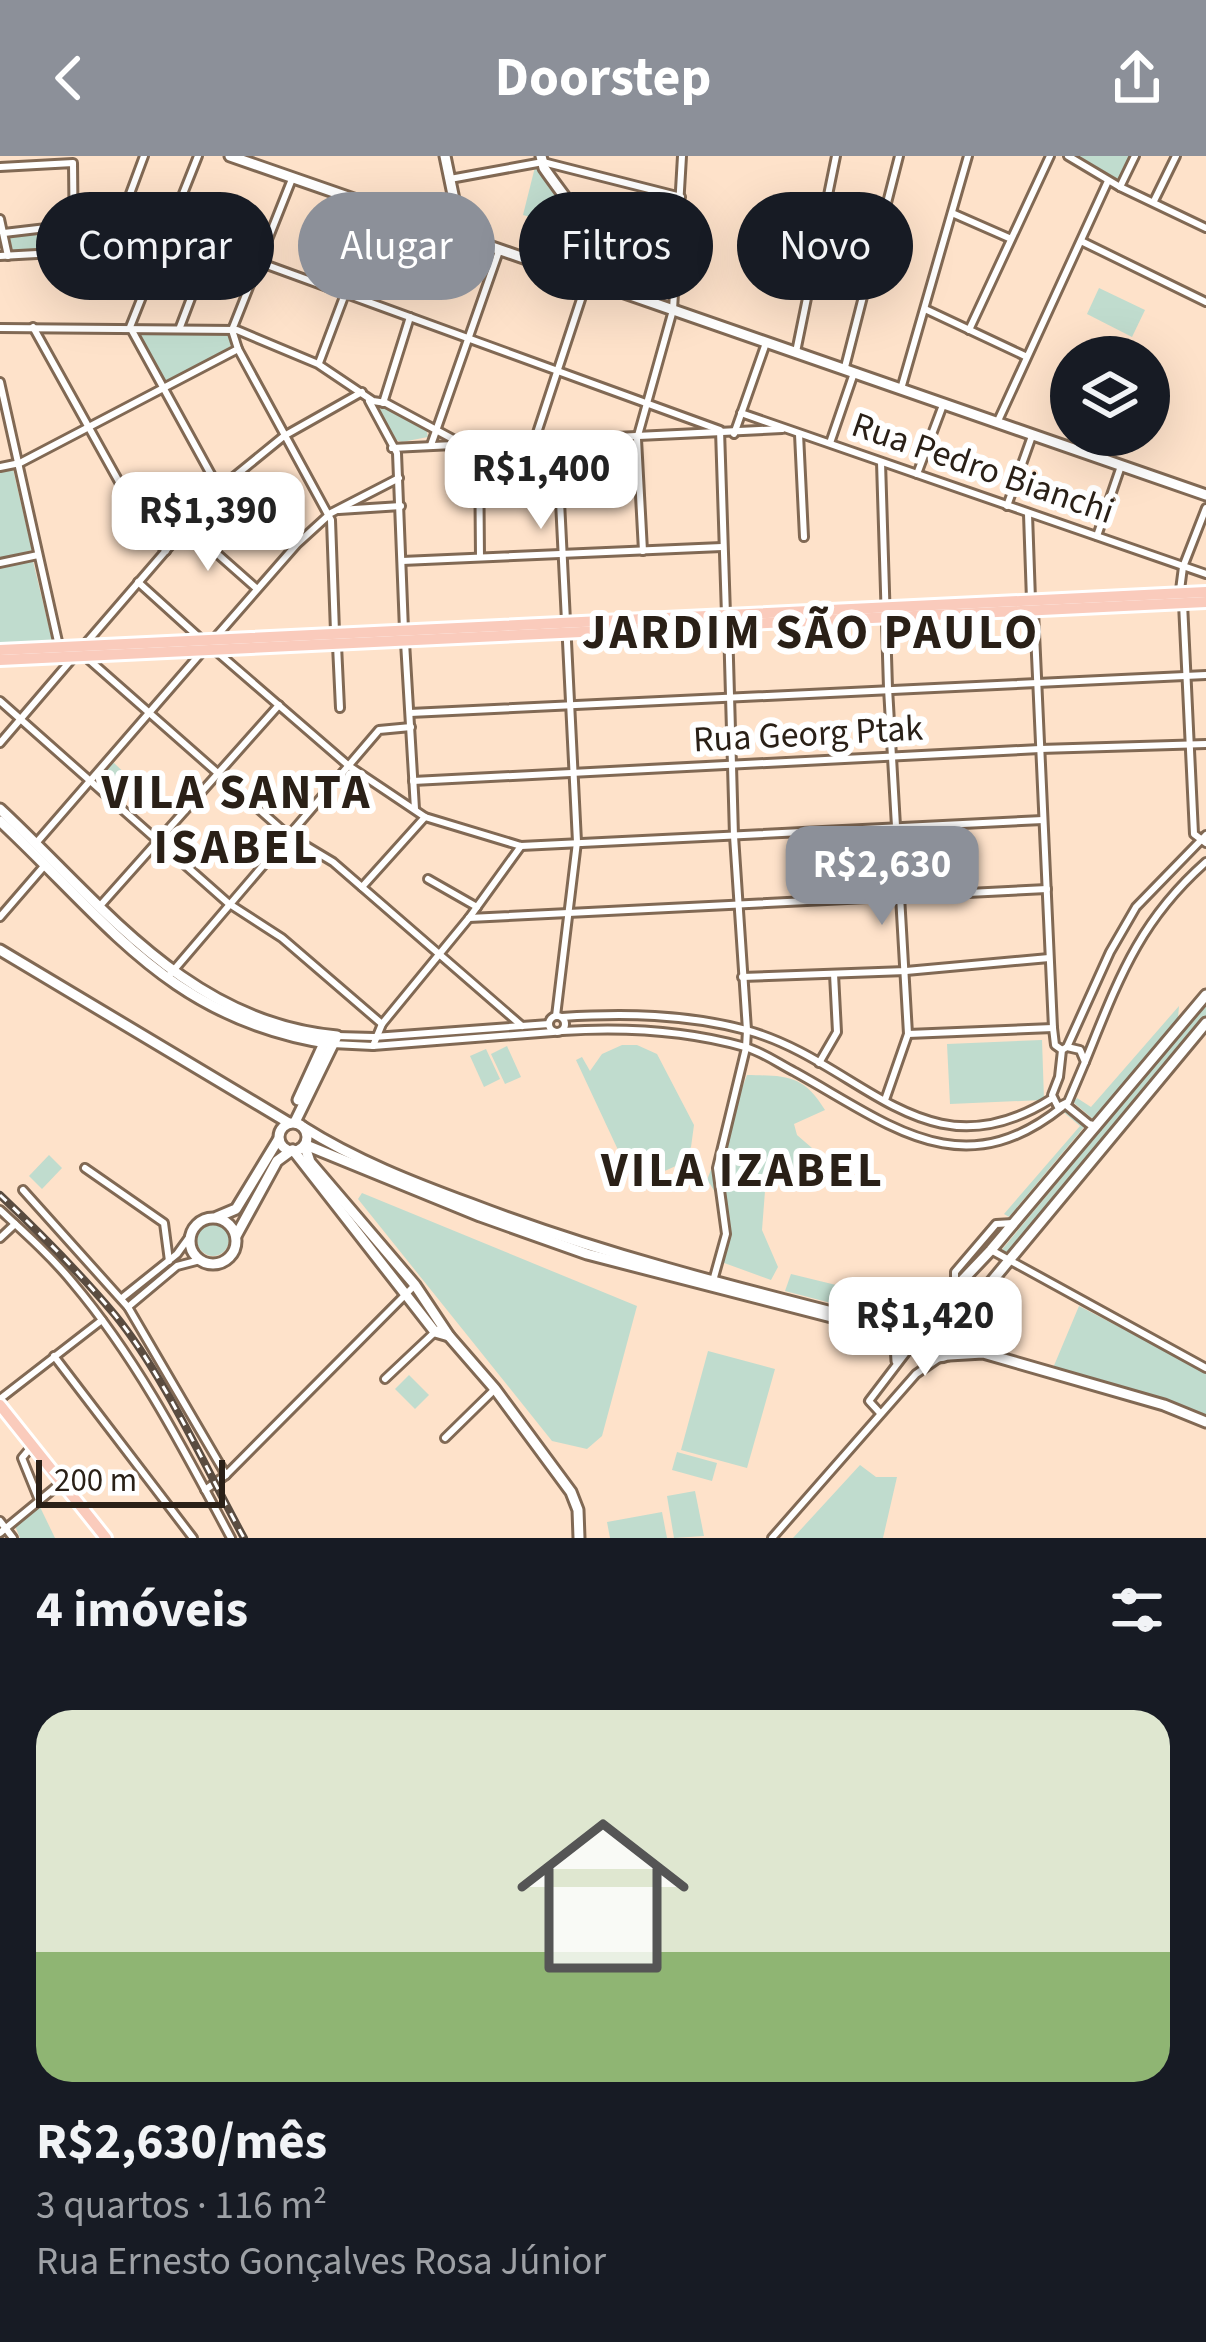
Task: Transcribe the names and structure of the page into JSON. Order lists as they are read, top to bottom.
{
  "streets": {
    "street": ["Rua Pedro Bianchi", "Rua Georg Ptak"]
  },
  "districts": ["JARDIM SÃO PAULO", "VILA SANTA ISABEL", "VILA IZABEL"],
  "scale_bar": "200 m",
  "page": {
    "header": "Doorstep",
    "chip": [
      "Comprar",
      "Alugar",
      "Filtros",
      "Novo"
    ],
    "price": [
      "R$1,400",
      "R$1,390",
      "R$2,630",
      "R$1,420"
    ],
    "scale": "200 m",
    "heading": "4 imóveis",
    "list": [
      {
        "name": "R$2,630/mês",
        "note": "3 quartos · 116 m² · Rua Ernesto Gonçalves Rosa Júnior"
      }
    ]
  }
}
